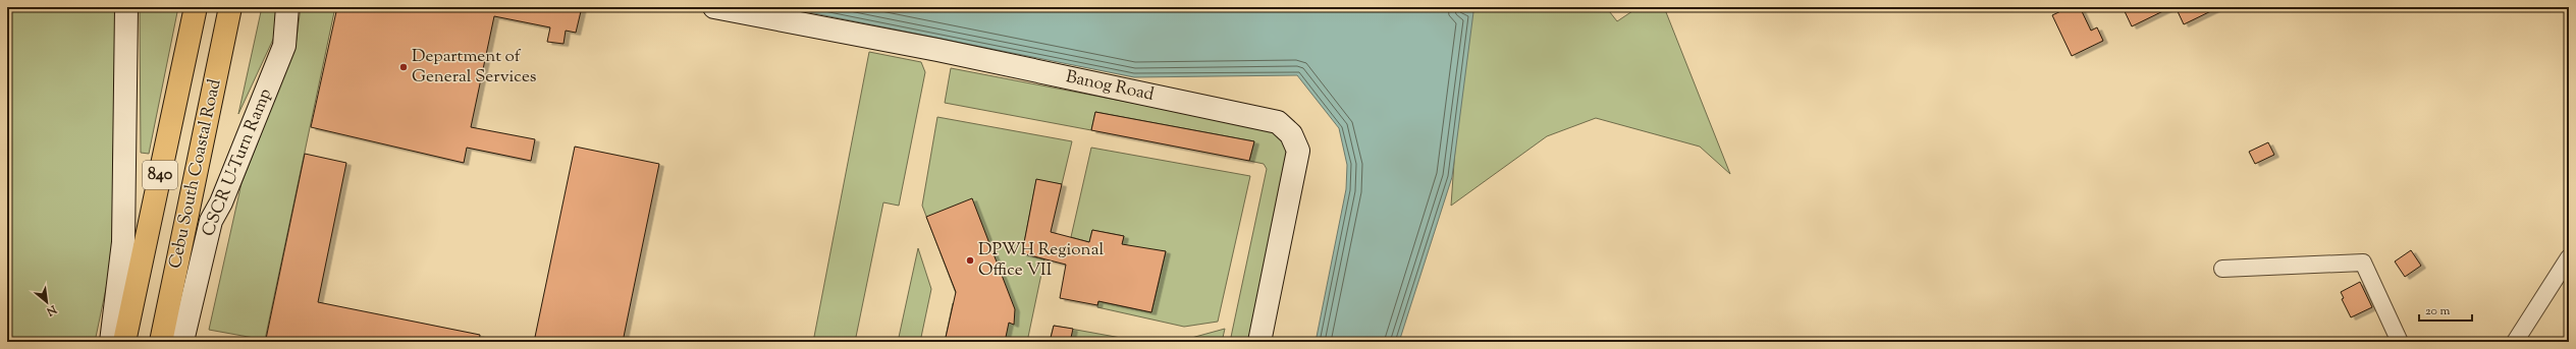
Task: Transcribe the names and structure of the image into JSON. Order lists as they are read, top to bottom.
{
  "streets": {
    "highway": ["Cebu South Coastal Road", "840"],
    "street": ["Banog Road", "CSCR U-Turn Ramp"]
  },
  "places": ["Department of General Services", "DPWH Regional Office VII"],
  "scale_bar": "20 m",
  "north": "bottom right"
}
